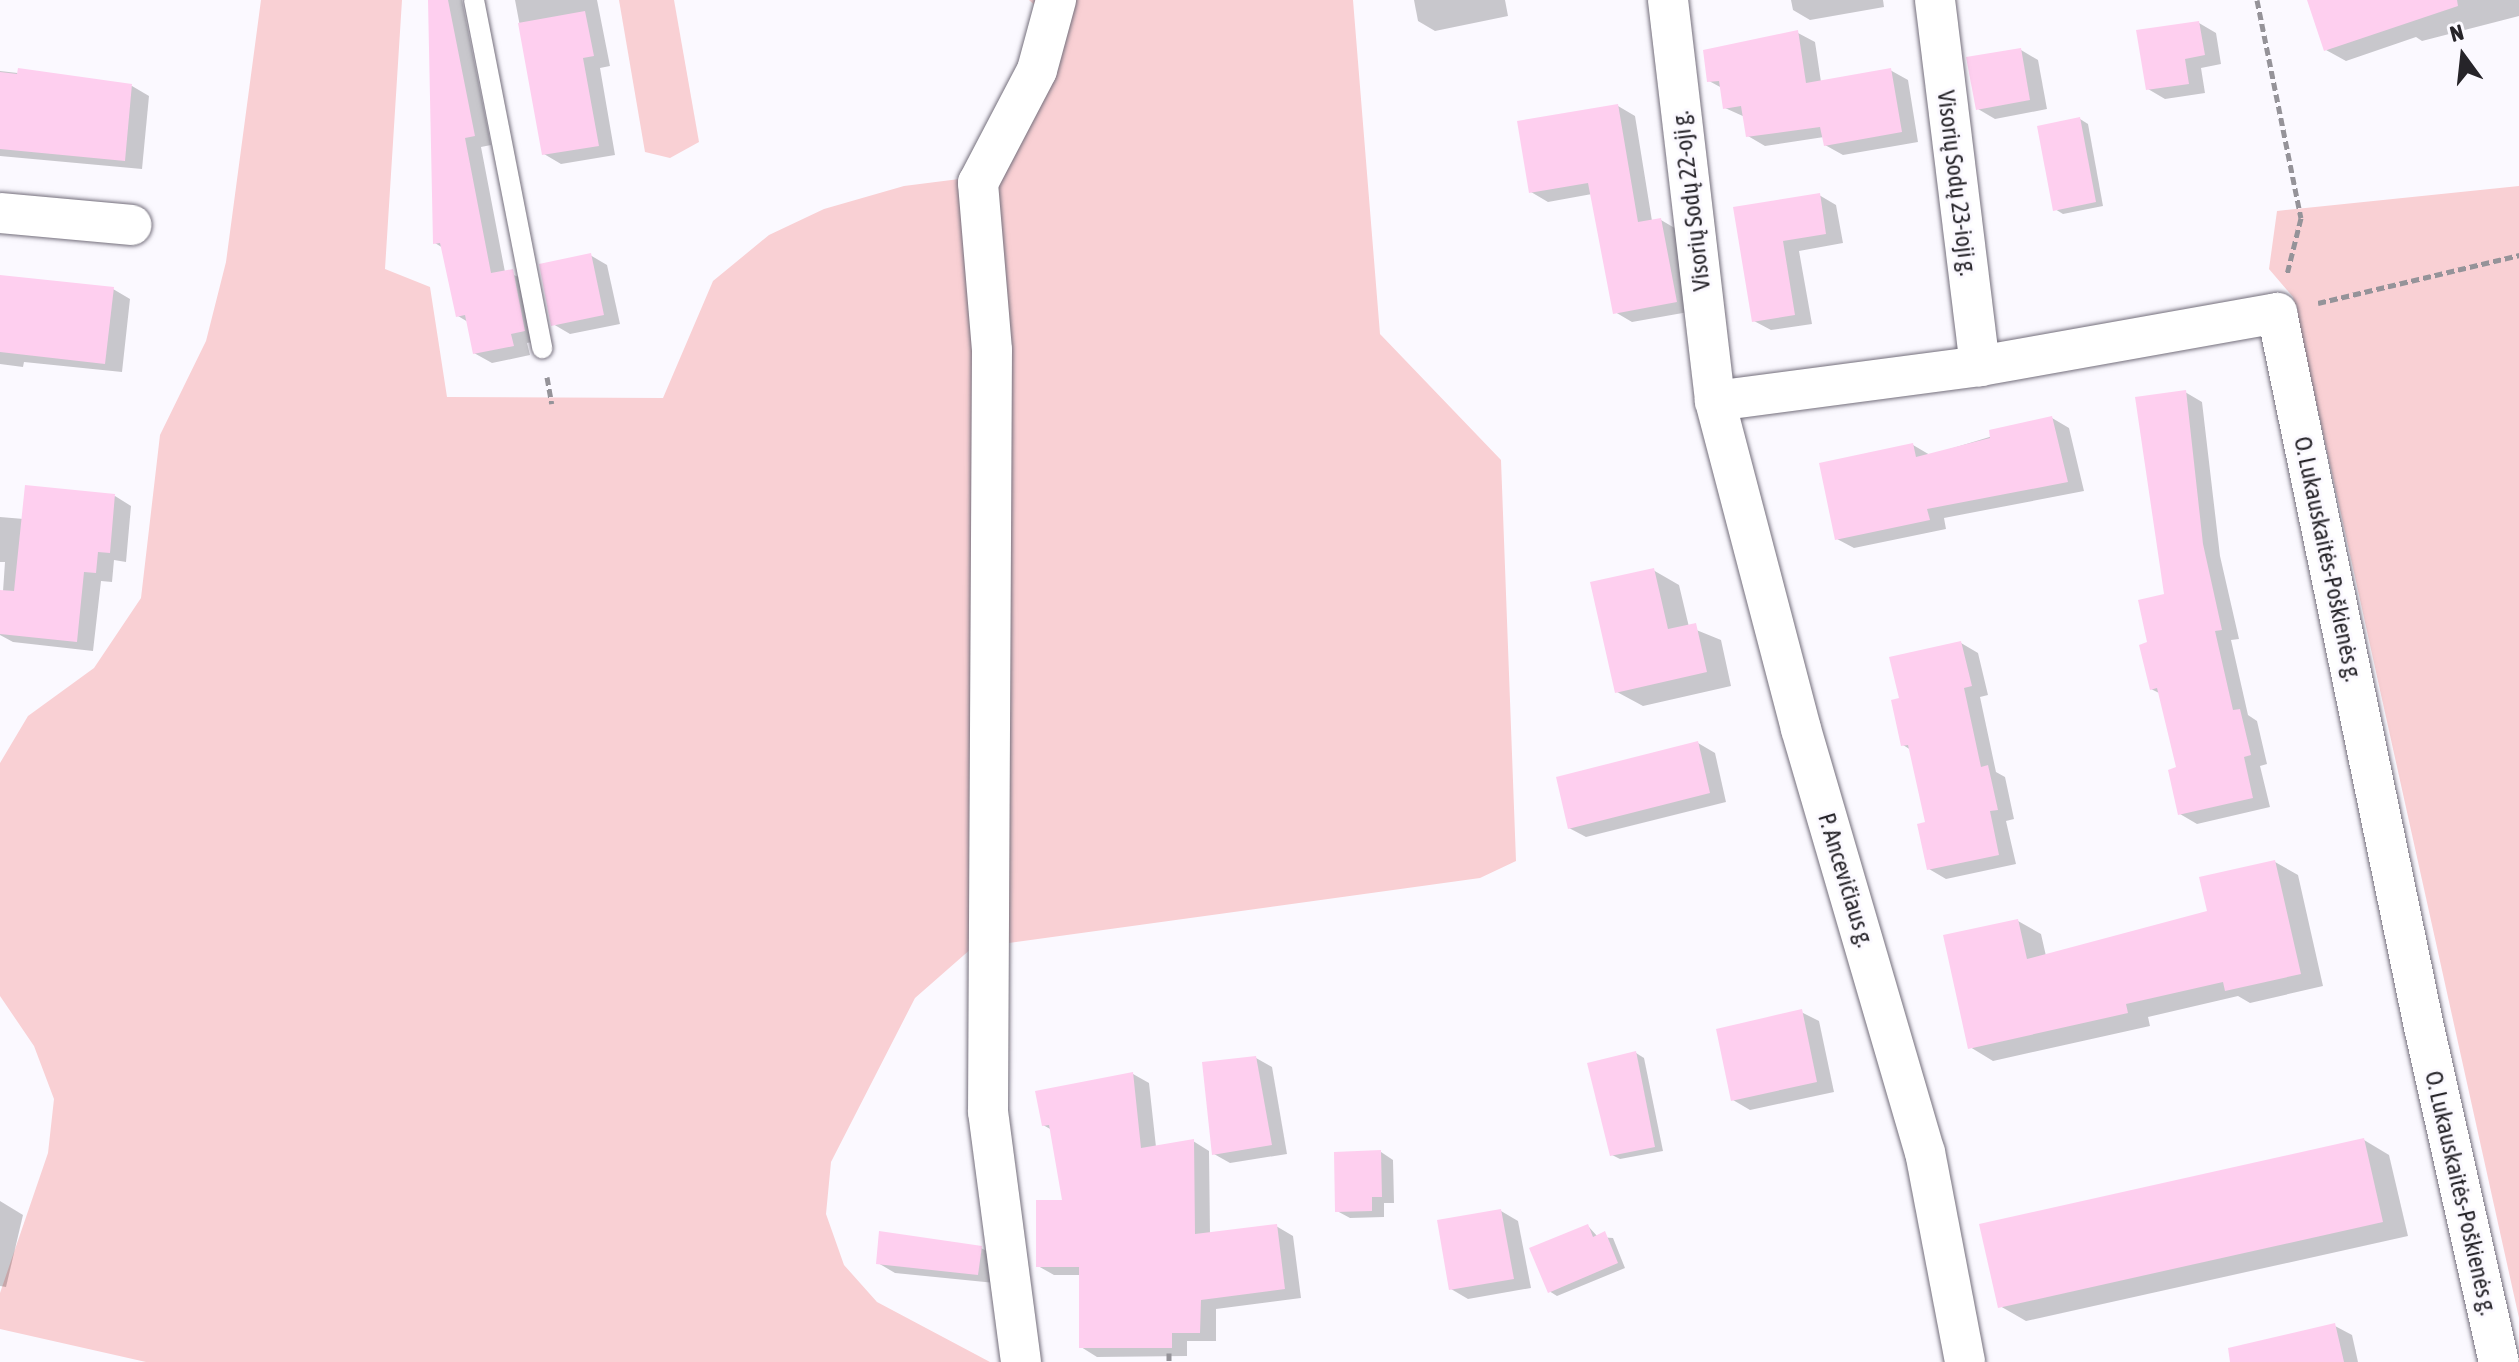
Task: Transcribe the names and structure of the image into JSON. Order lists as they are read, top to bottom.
{
  "streets": {
    "street": [
      "Visorių Sodų 23-ioji g.",
      "Visorių Sodų 22-oji g.",
      "O. Lukauskaitės-Poškienės g.",
      "P. Ancevičiaus g."
    ]
  },
  "crossings": [
    ["Visorių Sodų 22-oji g.", "P. Ancevičiaus g."]
  ],
  "north": "top"
}
